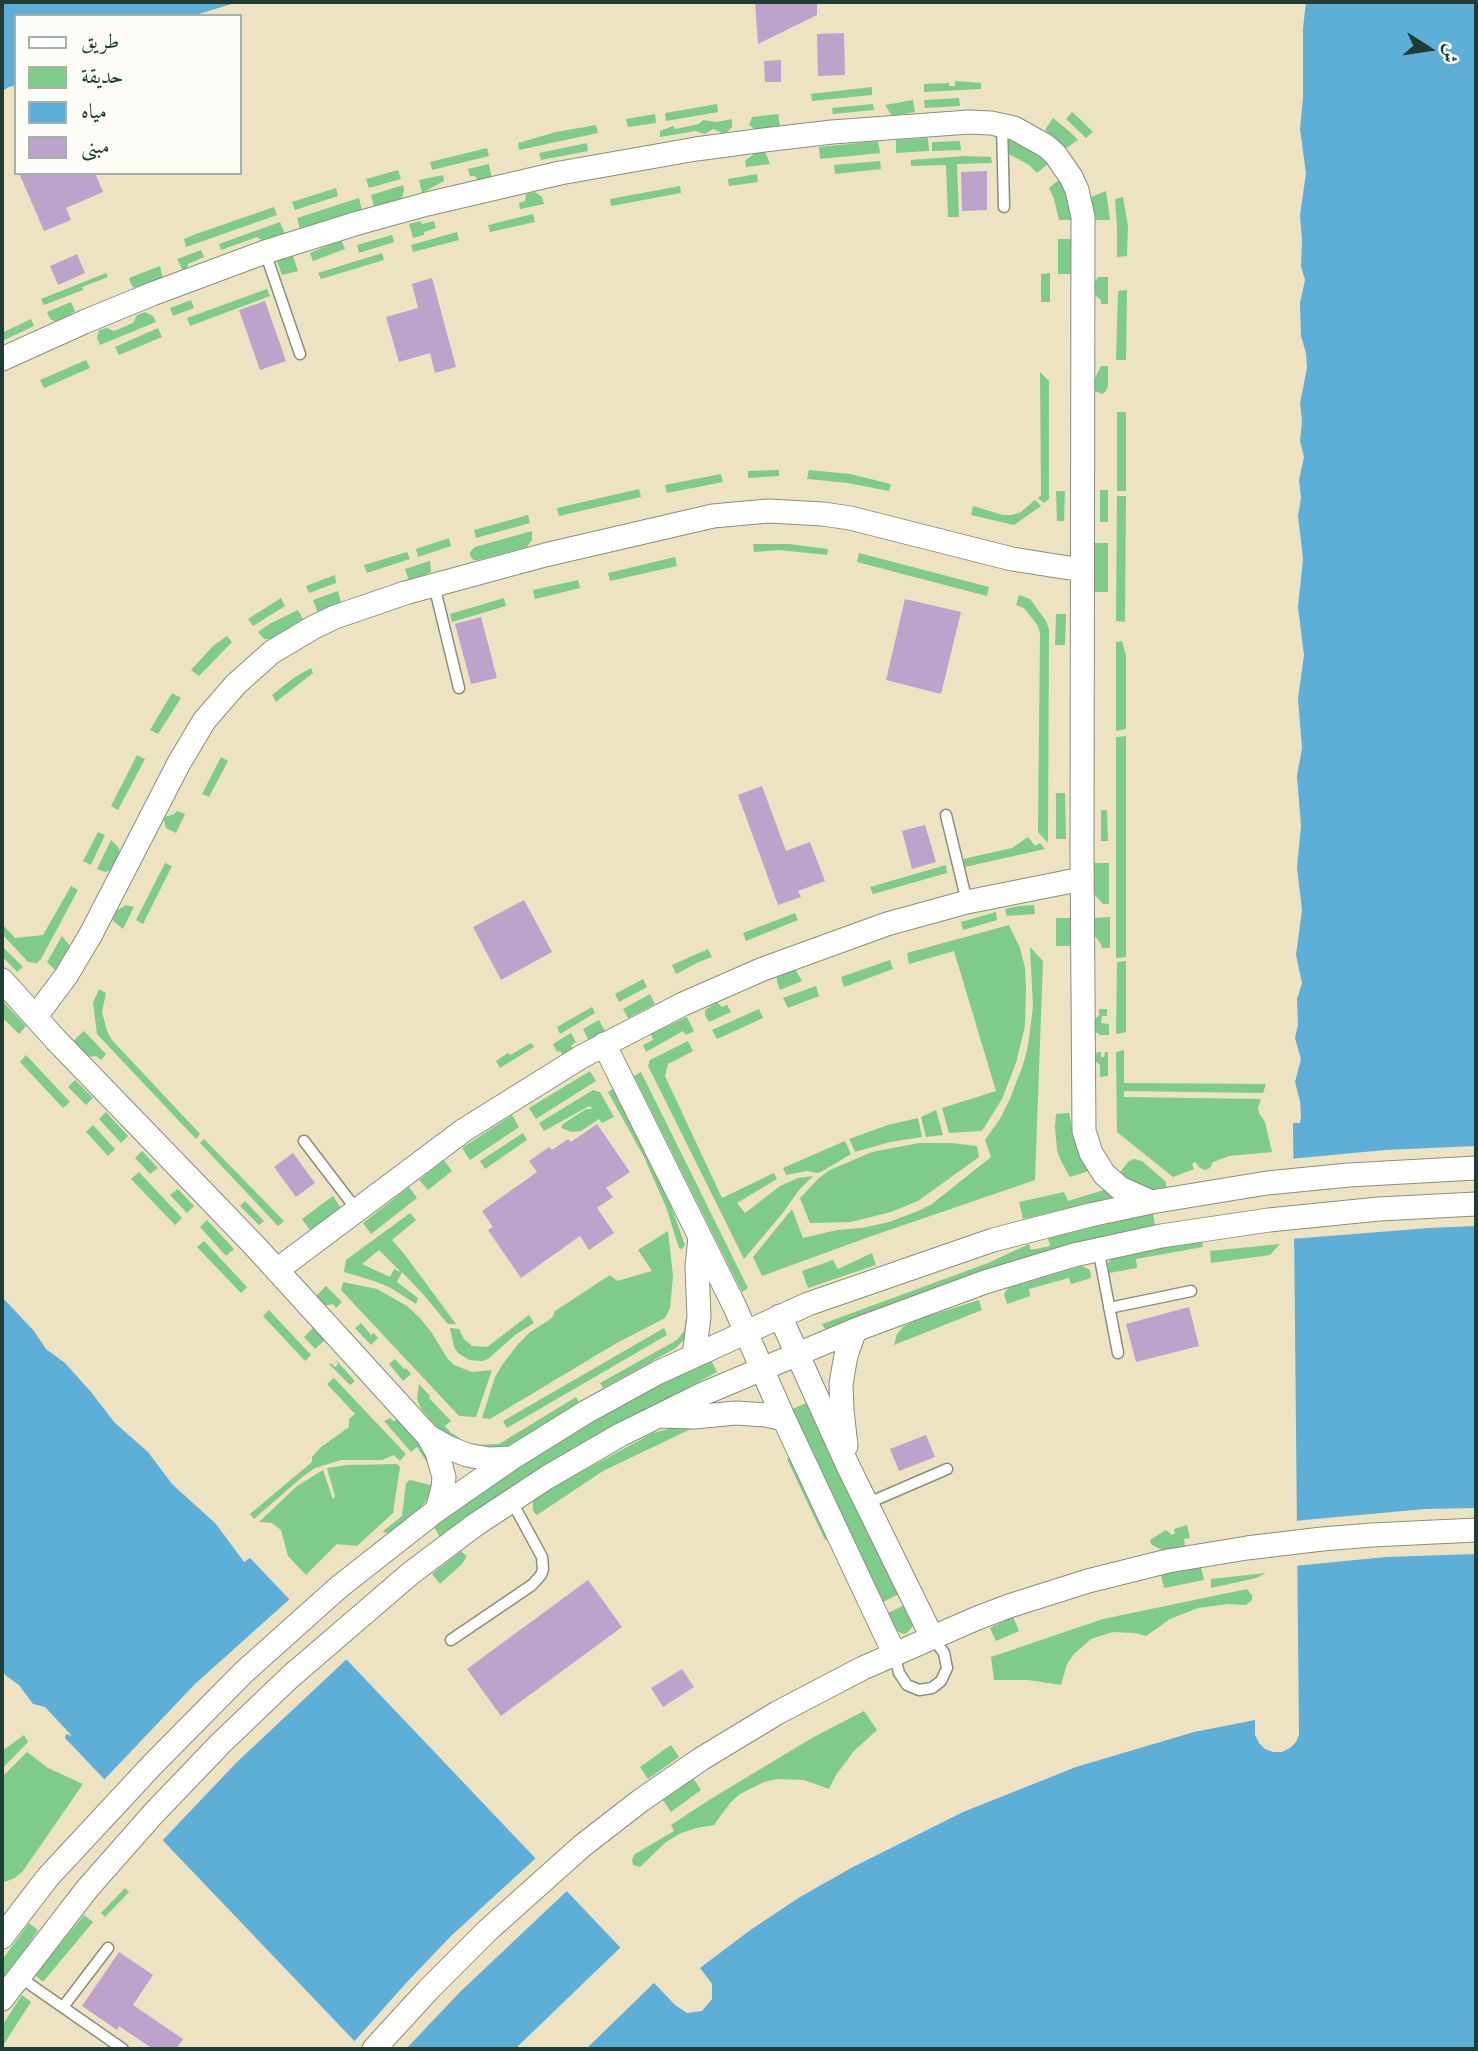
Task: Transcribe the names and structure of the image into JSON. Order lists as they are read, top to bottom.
{
  "legend": [
    "طريق",
    "حديقة",
    "مياه",
    "مبنى"
  ],
  "north": "right"
}
